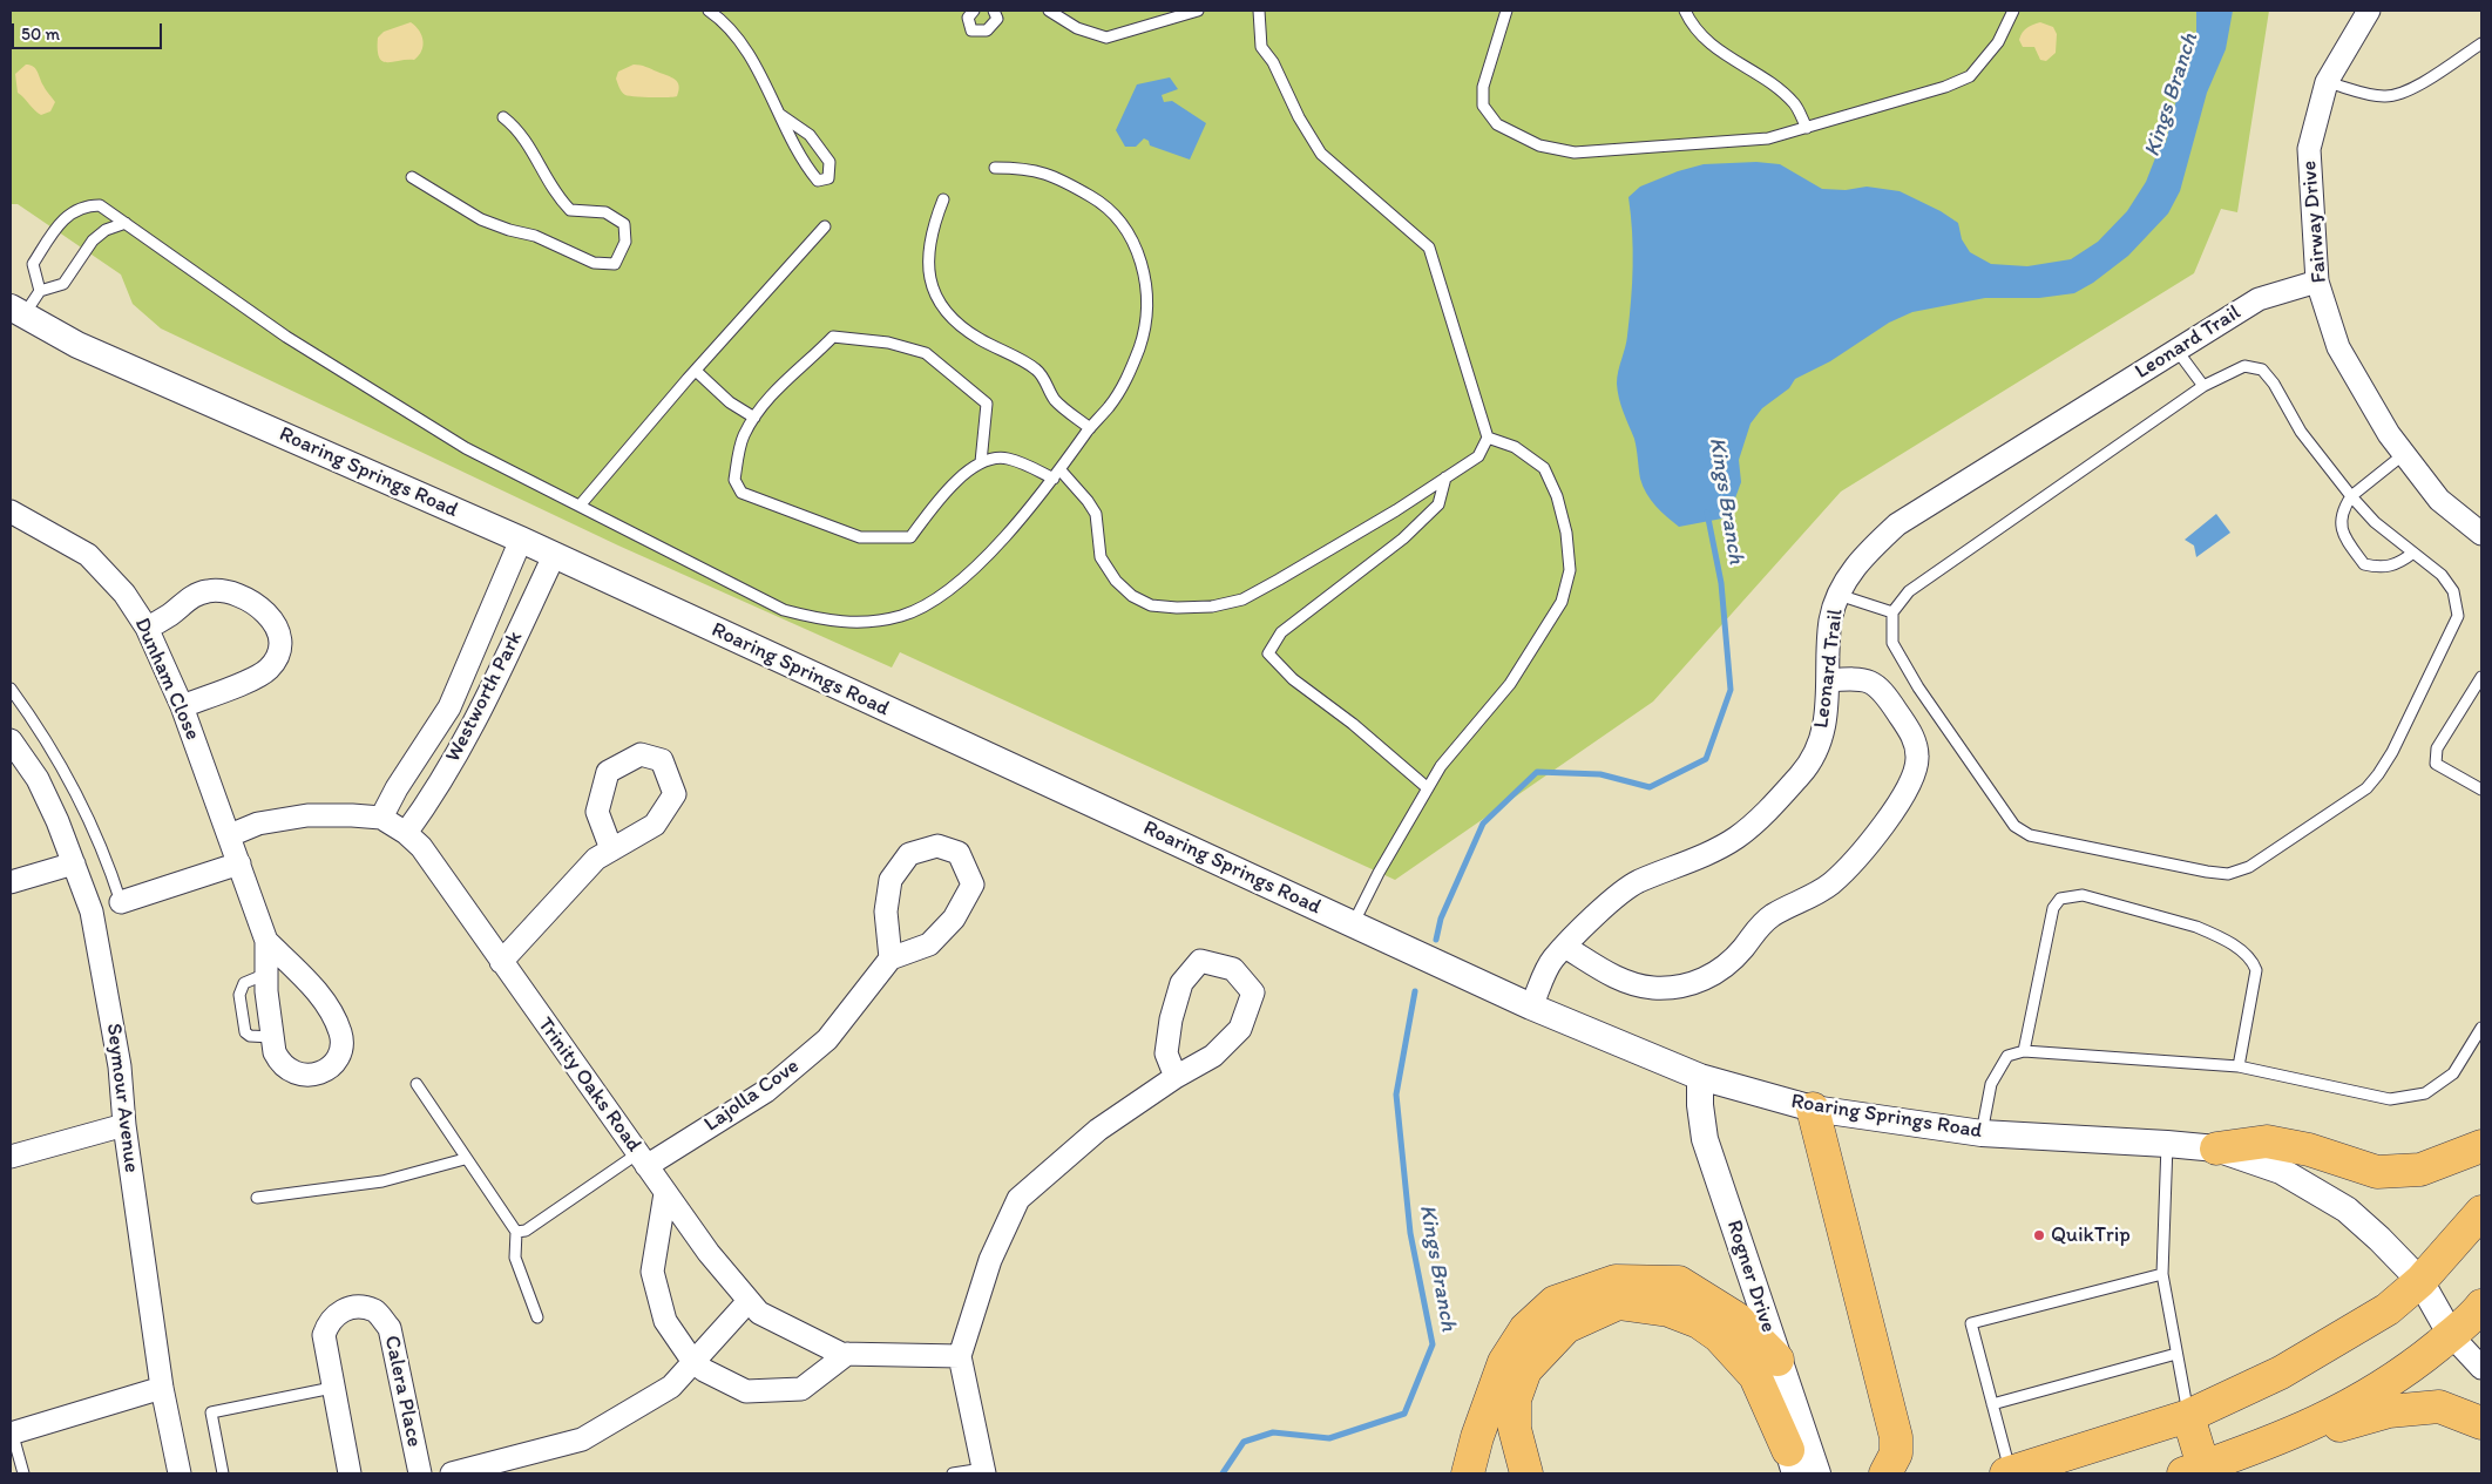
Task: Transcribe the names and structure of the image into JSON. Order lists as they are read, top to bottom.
{
  "streets": {
    "street": [
      "Fairway Drive",
      "Leonard Trail",
      "Roaring Springs Road",
      "Dunham Close",
      "Westworth Park",
      "Trinity Oaks Road",
      "Lajolla Cove",
      "Seymour Avenue",
      "Rogner Drive",
      "Calera Place"
    ]
  },
  "crossings": [
    ["Fairway Drive", "Leonard Trail"],
    ["Leonard Trail", "Roaring Springs Road"],
    ["Roaring Springs Road", "Westworth Park"],
    ["Roaring Springs Road", "Rogner Drive"],
    ["Dunham Close", "Trinity Oaks Road"],
    ["Westworth Park", "Trinity Oaks Road"],
    ["Trinity Oaks Road", "Lajolla Cove"]
  ],
  "water": ["Kings Branch"],
  "places": ["QuikTrip"],
  "scale_bar": "50 m"
}
